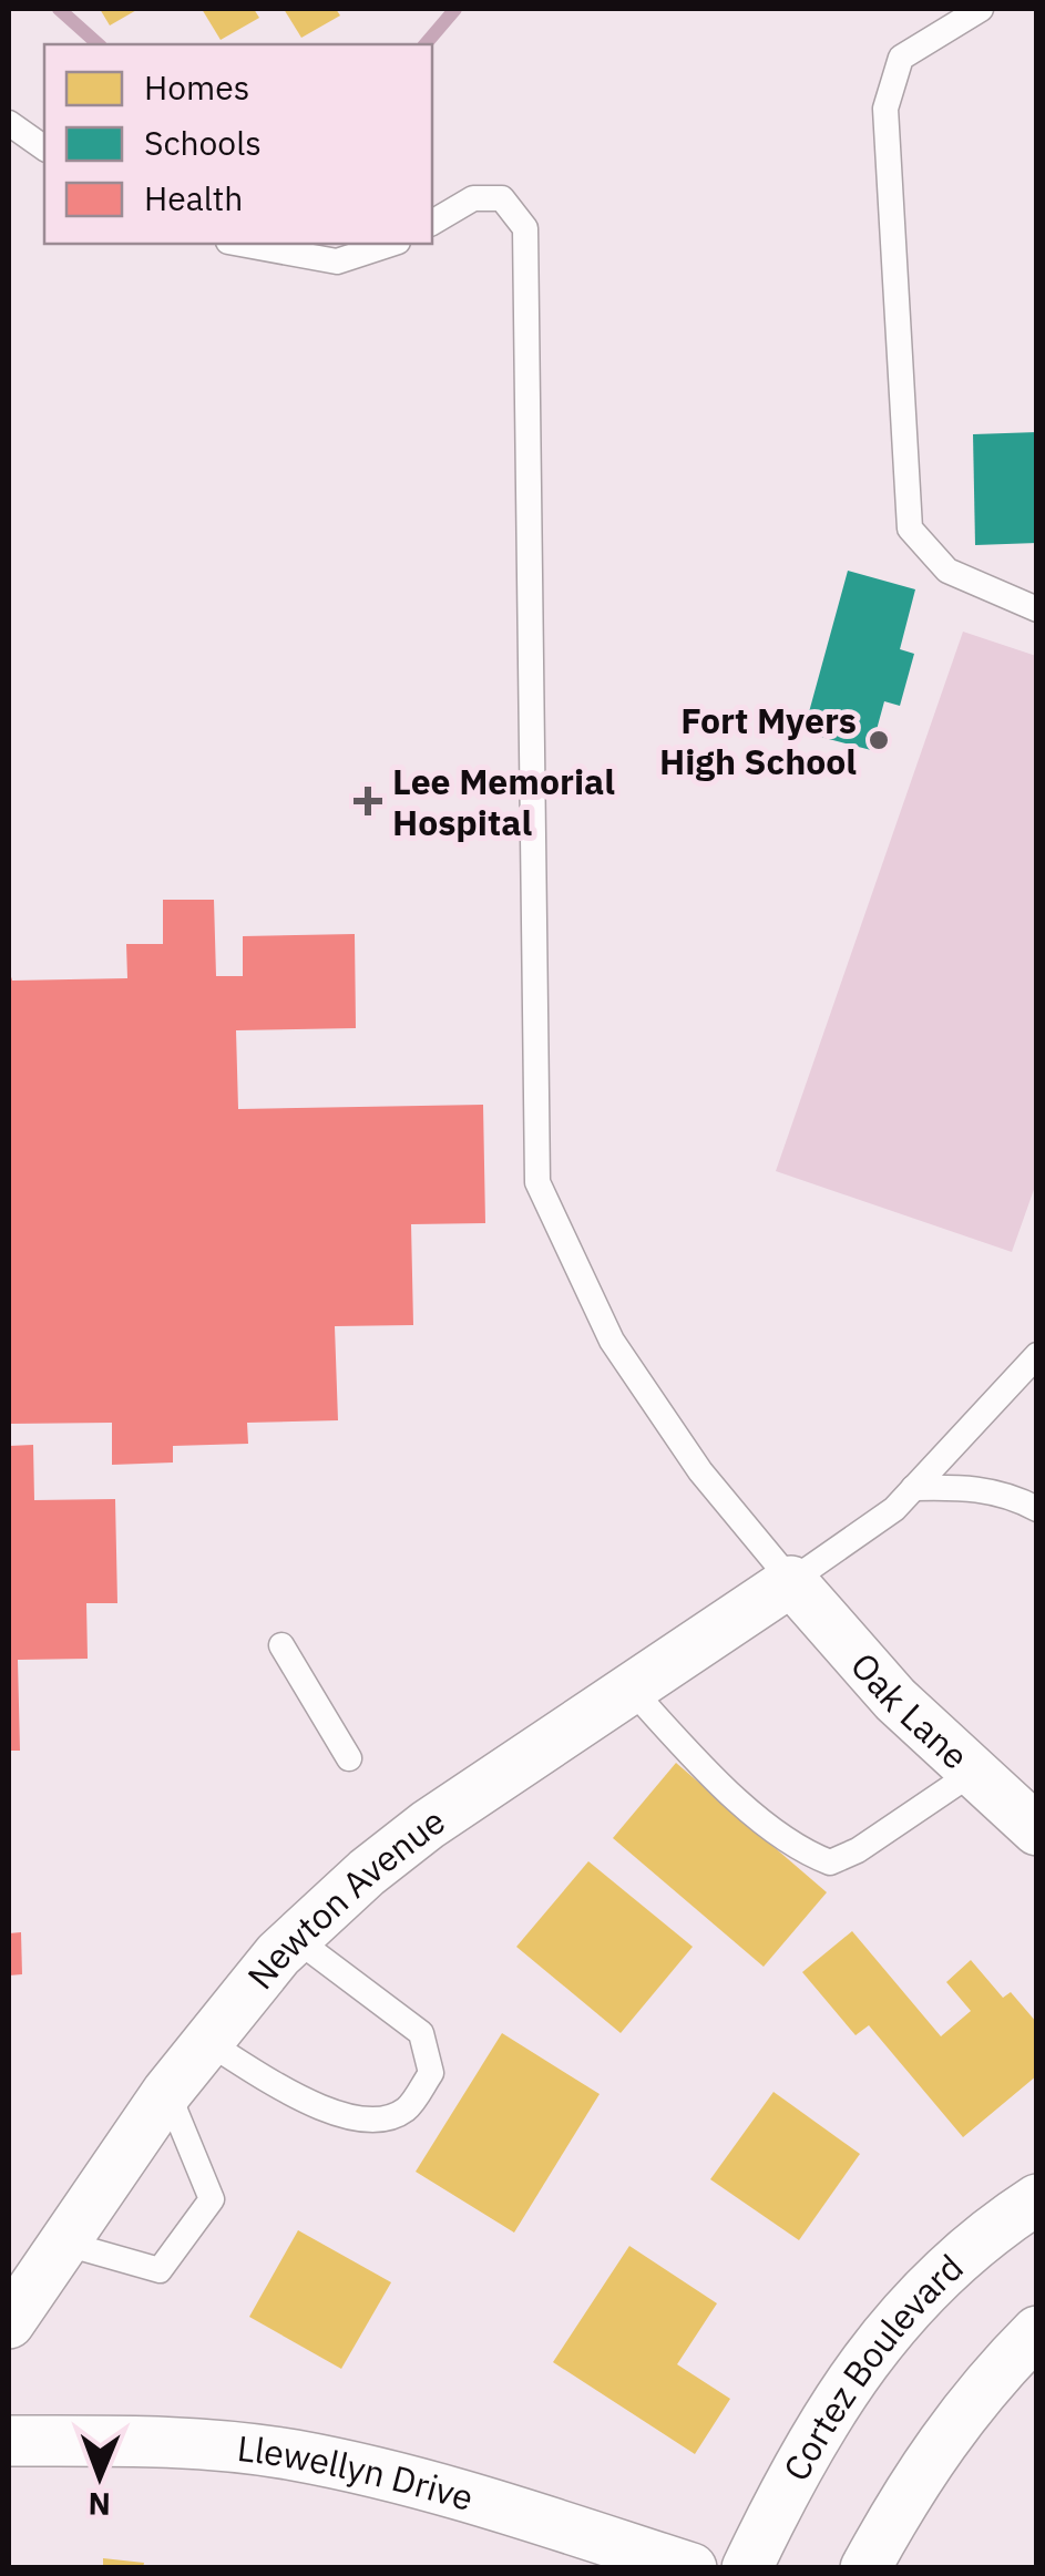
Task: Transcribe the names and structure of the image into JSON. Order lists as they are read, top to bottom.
{
  "streets": {
    "street": [
      "Oak Lane",
      "Newton Avenue",
      "Cortez Boulevard",
      "Llewellyn Drive"
    ]
  },
  "crossings": [
    ["Oak Lane", "Newton Avenue"]
  ],
  "places": {
    "other": ["Fort Myers High School"],
    "health": ["Lee Memorial Hospital"]
  },
  "legend": ["Homes", "Schools", "Health"],
  "north": "bottom"
}
